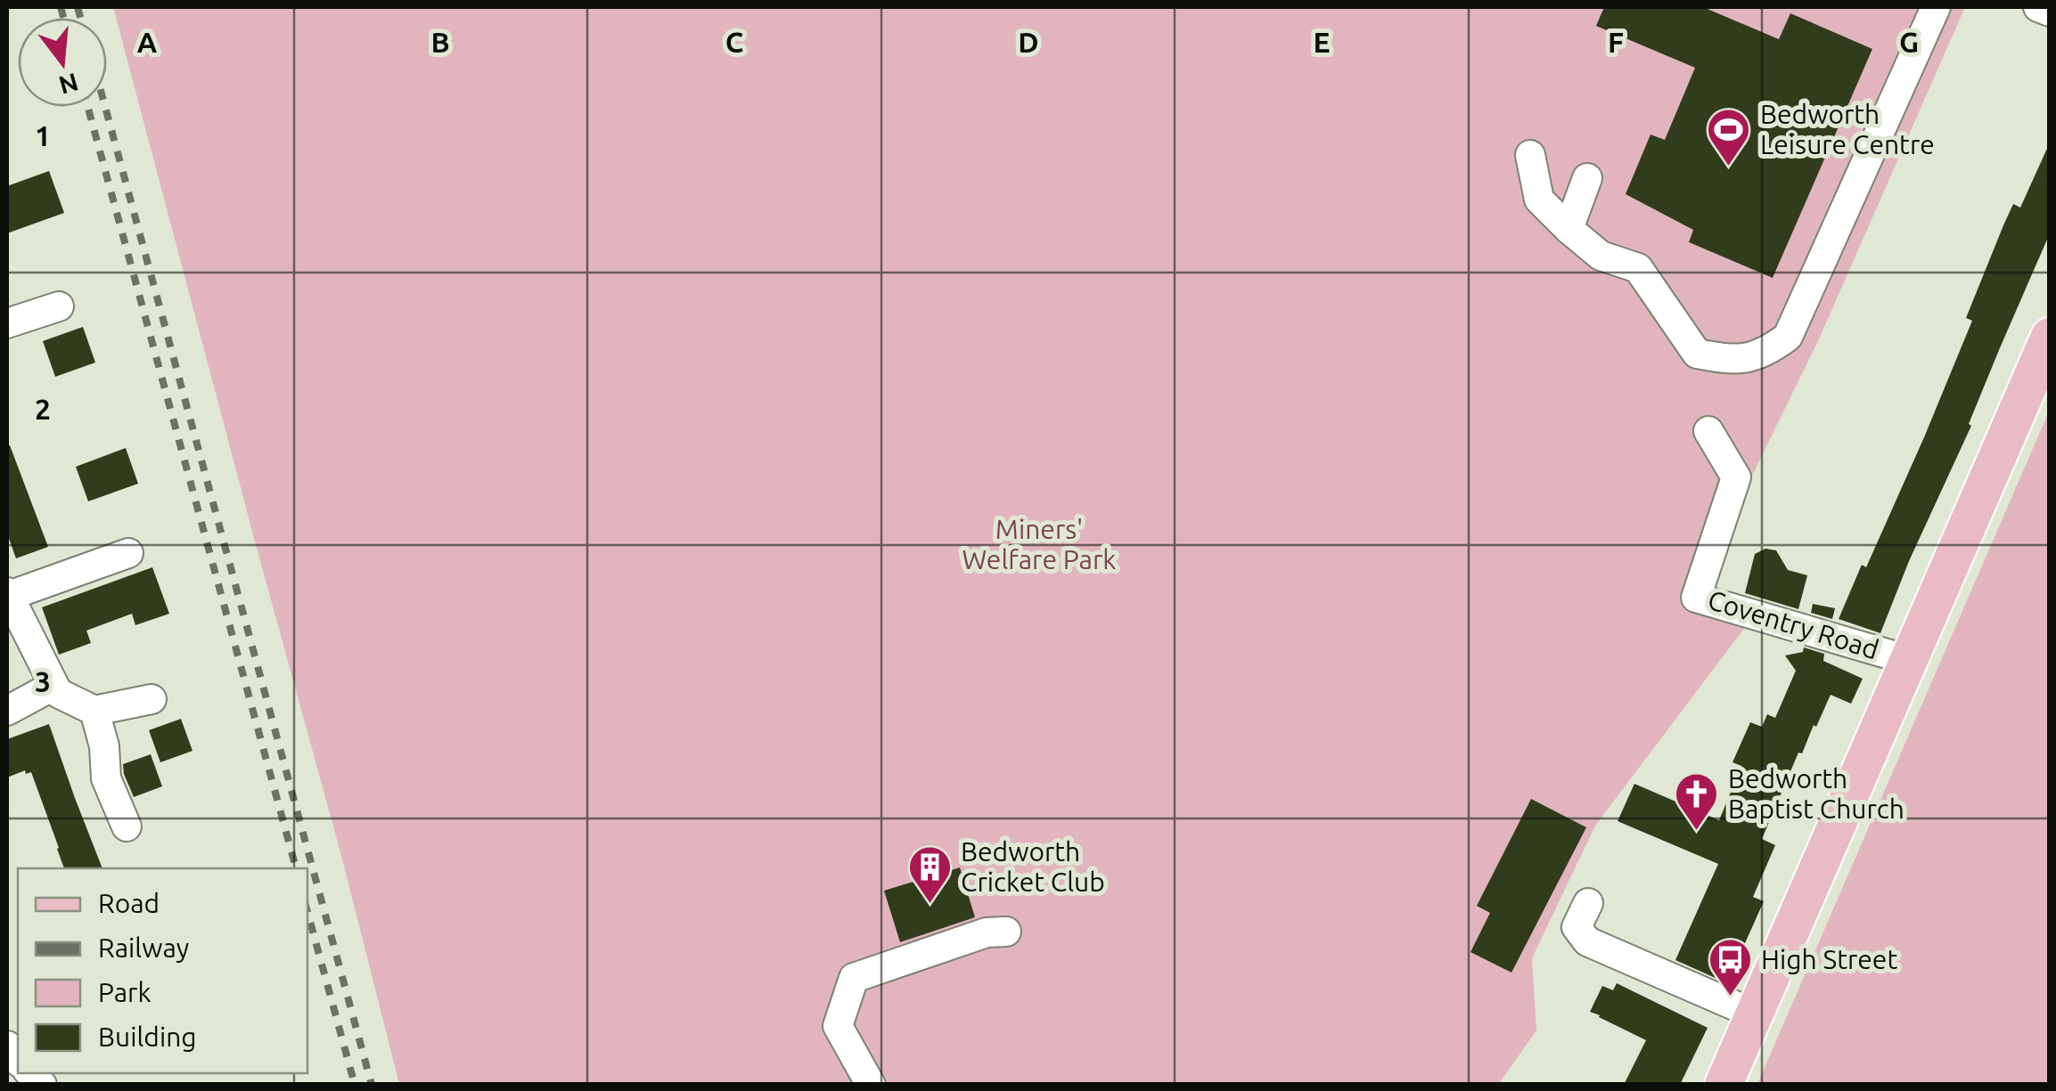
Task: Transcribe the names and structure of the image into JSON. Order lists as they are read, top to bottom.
{
  "streets": {
    "main road": ["Coventry Road"]
  },
  "parks": ["Miners' Welfare Park"],
  "places": {
    "sports": ["Bedworth Leisure Centre"],
    "church": ["Bedworth Baptist Church"],
    "building": ["Bedworth Cricket Club"],
    "bus stop": ["High Street"]
  },
  "legend": [
    "Road",
    "Railway",
    "Park",
    "Building"
  ],
  "north": "bottom",
  "grid": {
    "columns": [
      "A",
      "B",
      "C",
      "D",
      "E",
      "F",
      "G"
    ],
    "rows": ["1", "2", "3"]
  }
}
